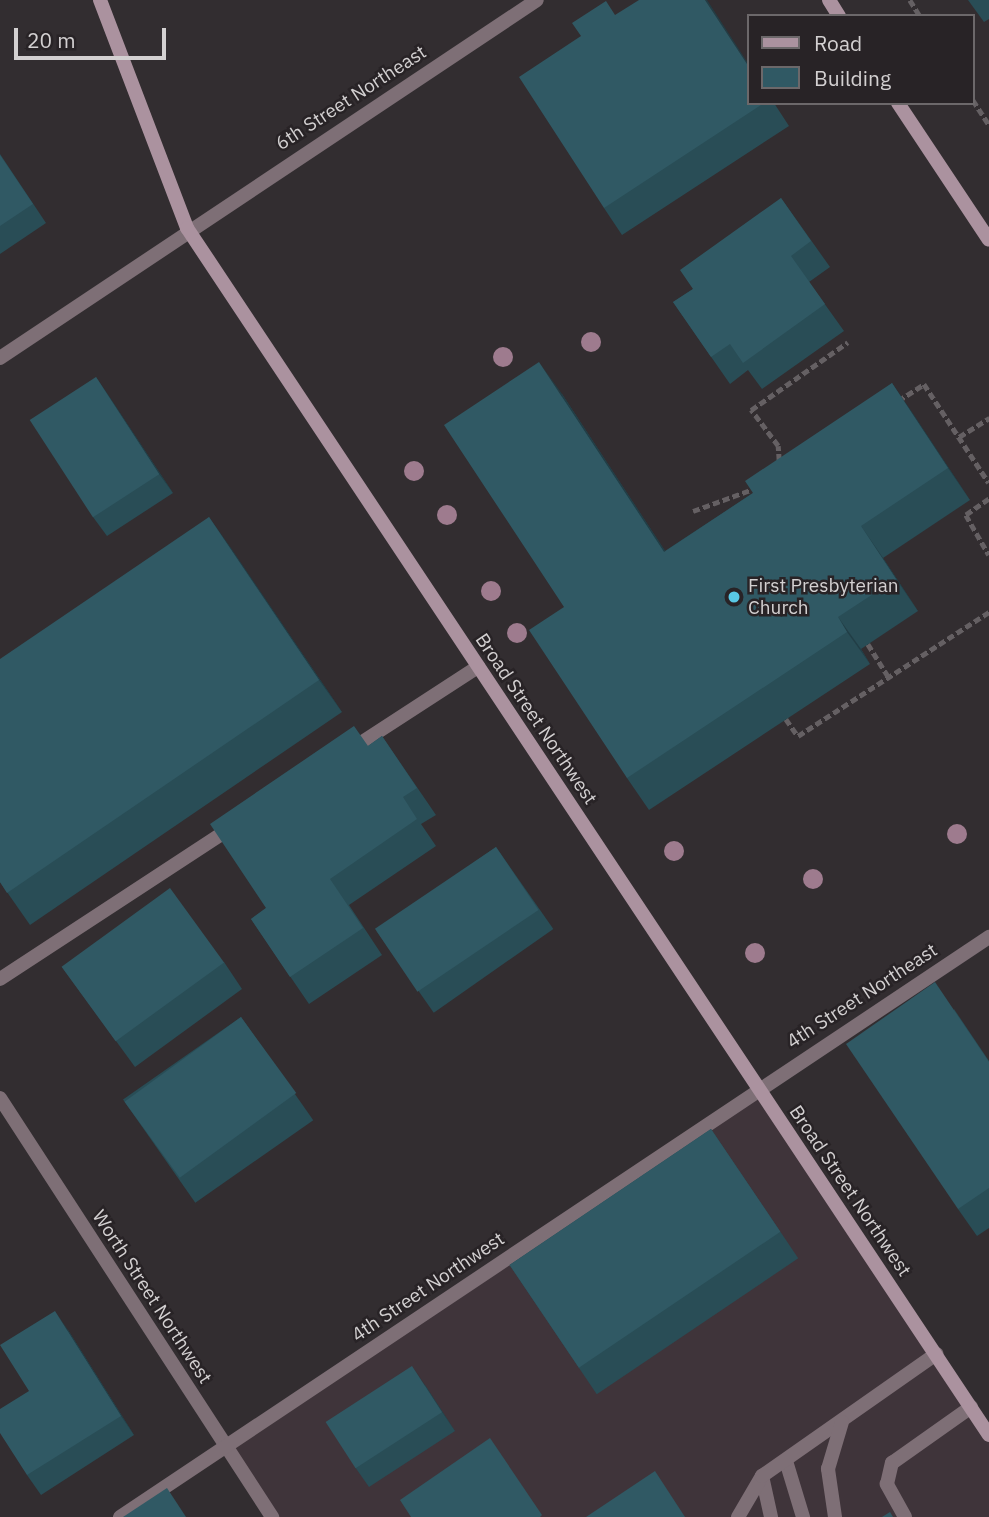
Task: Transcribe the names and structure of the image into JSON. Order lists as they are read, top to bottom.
{
  "streets": {
    "main road": ["Broad Street Northwest"],
    "street": [
      "6th Street Northeast",
      "4th Street Northeast",
      "4th Street Northwest",
      "Worth Street Northwest"
    ]
  },
  "crossings": [
    ["6th Street Northeast", "Broad Street Northwest"],
    ["Broad Street Northwest", "4th Street Northeast"],
    ["Broad Street Northwest", "4th Street Northwest"],
    ["4th Street Northeast", "4th Street Northwest"],
    ["4th Street Northwest", "Worth Street Northwest"]
  ],
  "places": ["First Presbyterian Church"],
  "legend": ["Road", "Building"],
  "scale_bar": "20 m"
}
